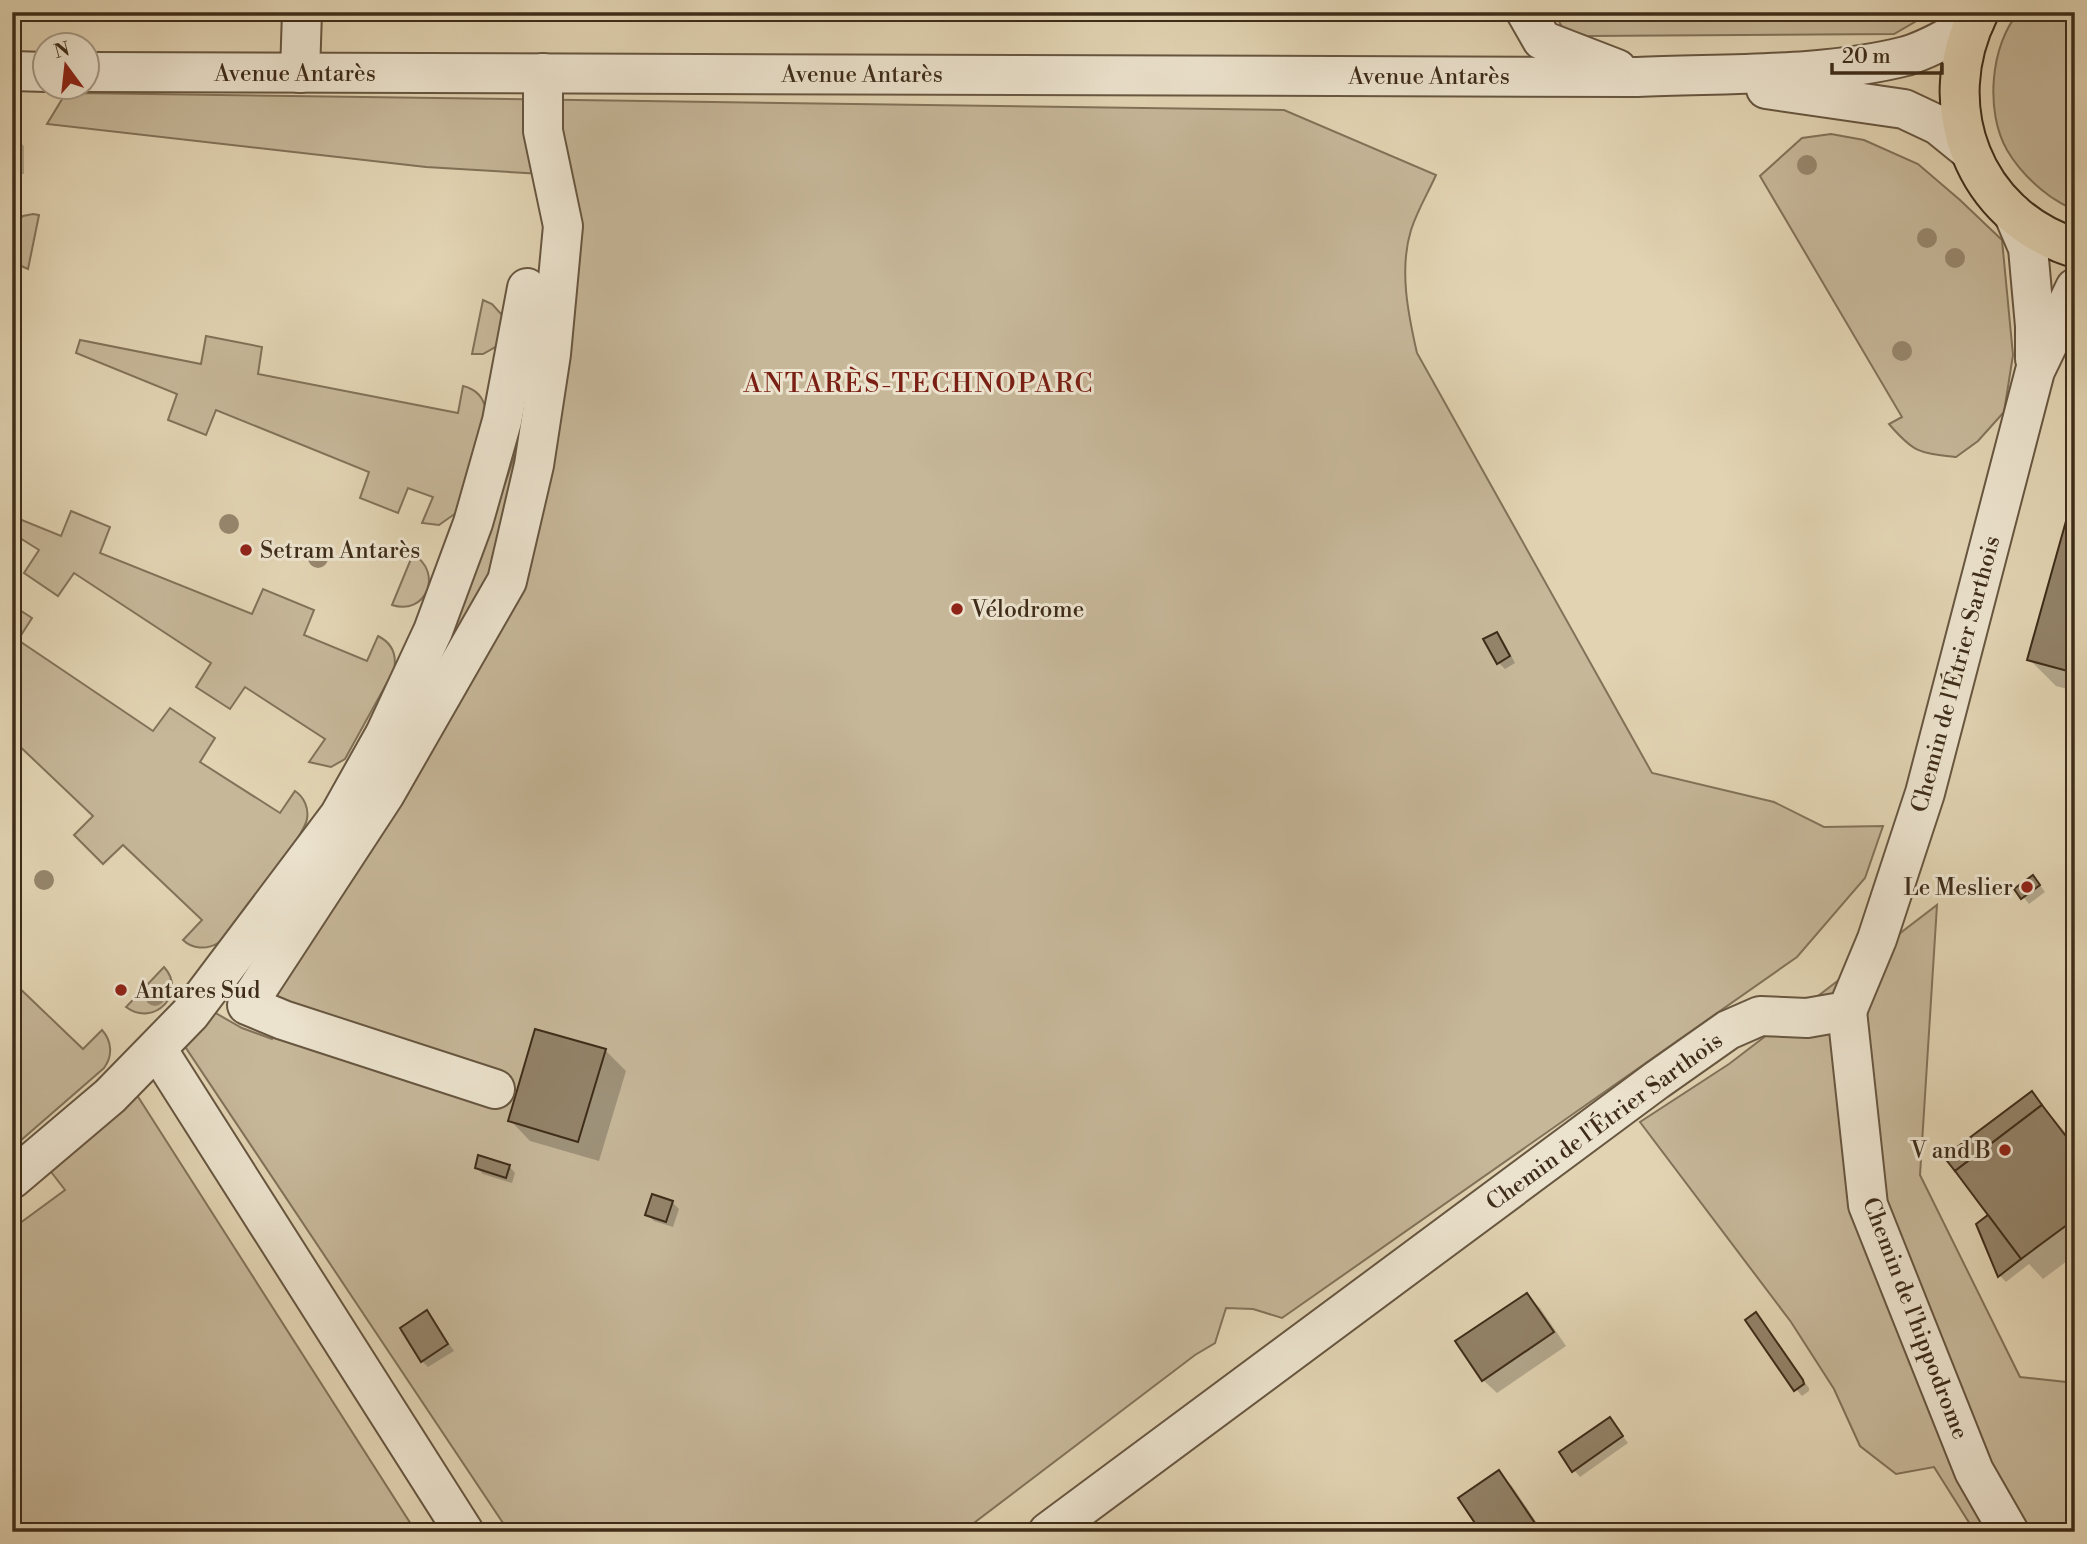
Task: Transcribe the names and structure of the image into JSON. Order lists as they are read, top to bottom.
{
  "streets": {
    "street": ["Avenue Antarès", "Chemin de l'Étrier Sarthois", "Chemin de l'hippodrome"]
  },
  "crossings": [
    ["Chemin de l'Étrier Sarthois", "Chemin de l'hippodrome"]
  ],
  "districts": ["ANTARÈS-TECHNOPARC"],
  "places": [
    "Setram Antarès",
    "Vélodrome",
    "Le Meslier",
    "Antares Sud",
    "V and B"
  ],
  "scale_bar": "20 m",
  "north": "top"
}
